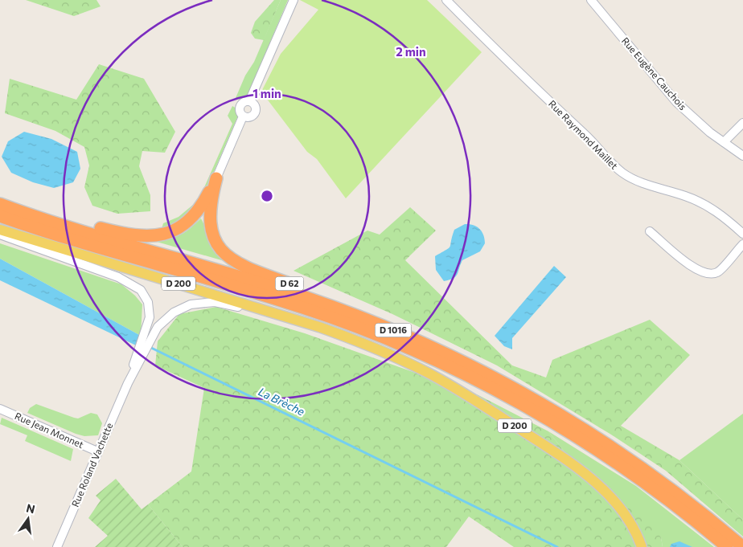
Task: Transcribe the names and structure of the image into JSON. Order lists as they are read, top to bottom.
{
  "streets": {
    "highway": ["D 62", "D 1016"],
    "main road": ["D 200"],
    "street": [
      "Rue Eugène Cauchois",
      "Rue Raymond Maillet",
      "Rue Jean Monnet",
      "Rue Roland Vachette"
    ]
  },
  "crossings": [
    ["D 62", "D 1016"],
    ["Rue Jean Monnet", "Rue Roland Vachette"]
  ],
  "water": ["La Brèche"],
  "north": "top",
  "rings": ["2 min", "1 min"]
}
